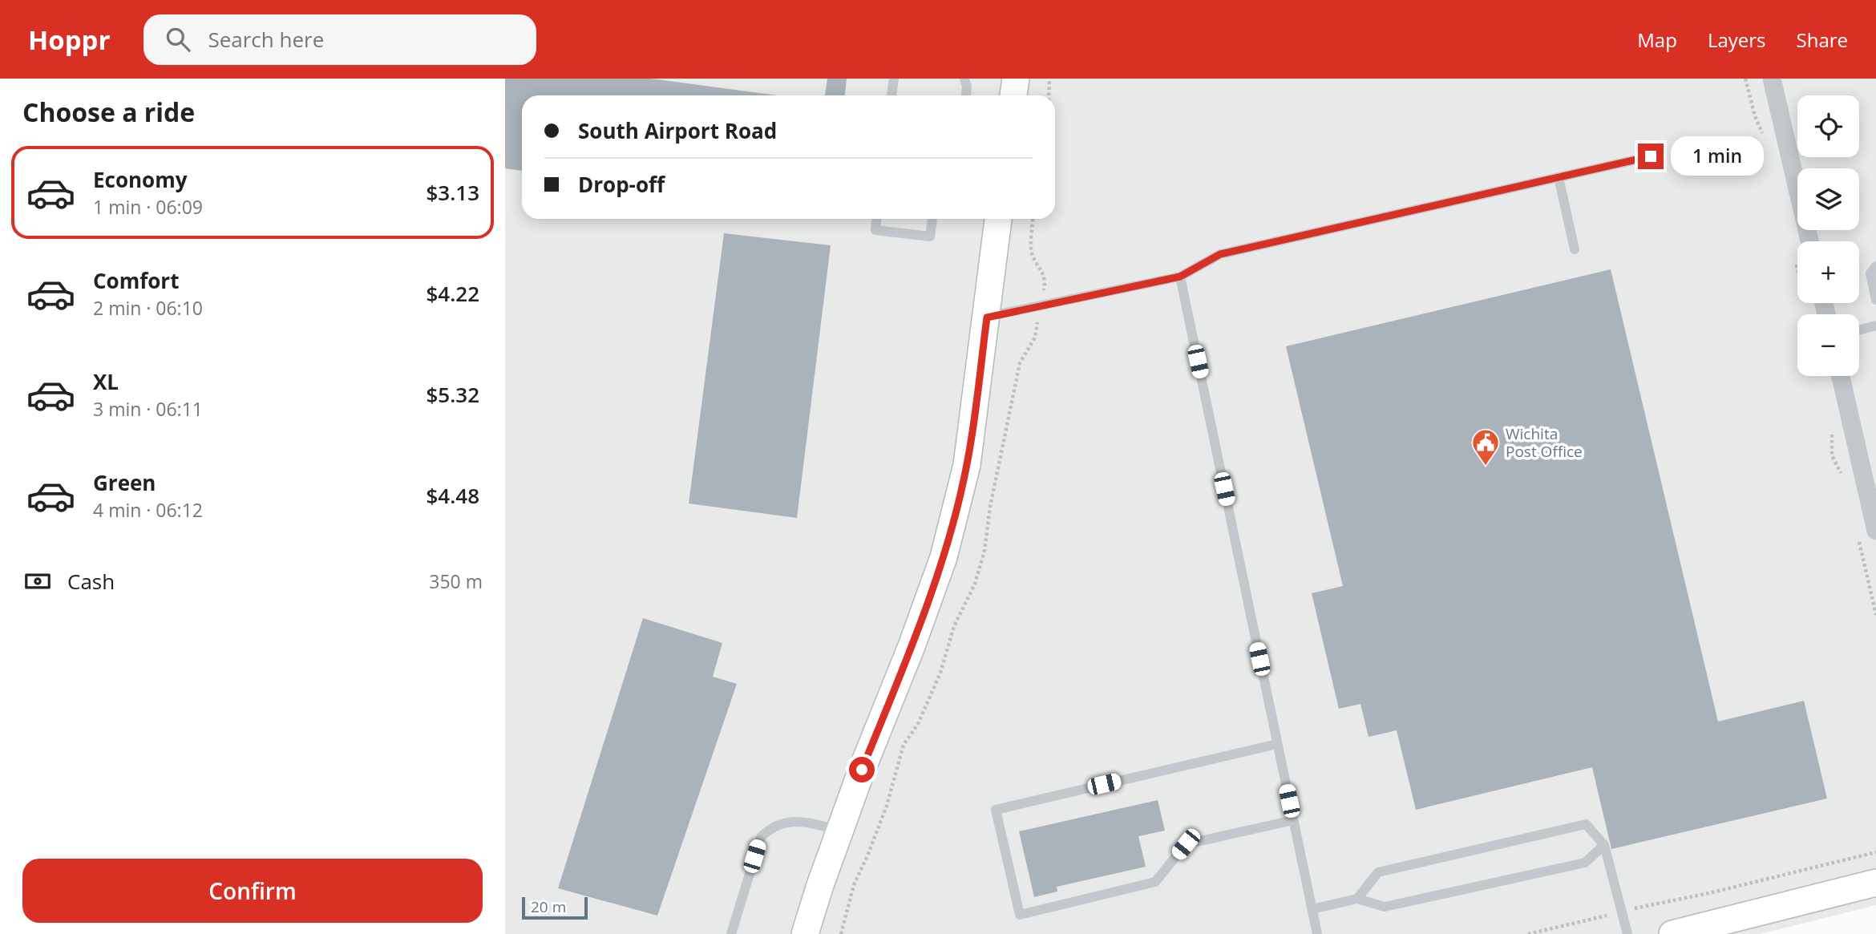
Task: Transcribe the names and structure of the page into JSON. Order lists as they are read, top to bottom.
{
  "places": {
    "public building": ["Wichita Post Office"]
  },
  "scale_bar": "20 m",
  "page": {
    "header": "Hoppr",
    "search": "Search here",
    "nav": ["Map", "Layers", "Share"],
    "heading": "Choose a ride",
    "map_buttons": ["+", "−"],
    "banner": ["South Airport Road", "Drop-off"],
    "bubble": "1 min",
    "list": [
      {
        "name": "Economy",
        "note": "1 min · 06:09",
        "value": "$3.13"
      },
      {
        "name": "Comfort",
        "note": "2 min · 06:10",
        "value": "$4.22"
      },
      {
        "name": "XL",
        "note": "3 min · 06:11",
        "value": "$5.32"
      },
      {
        "name": "Green",
        "note": "4 min · 06:12",
        "value": "$4.48"
      }
    ],
    "pay": ["Cash", "350 m"],
    "buttons": "Confirm",
    "scale": "20 m"
  }
}
